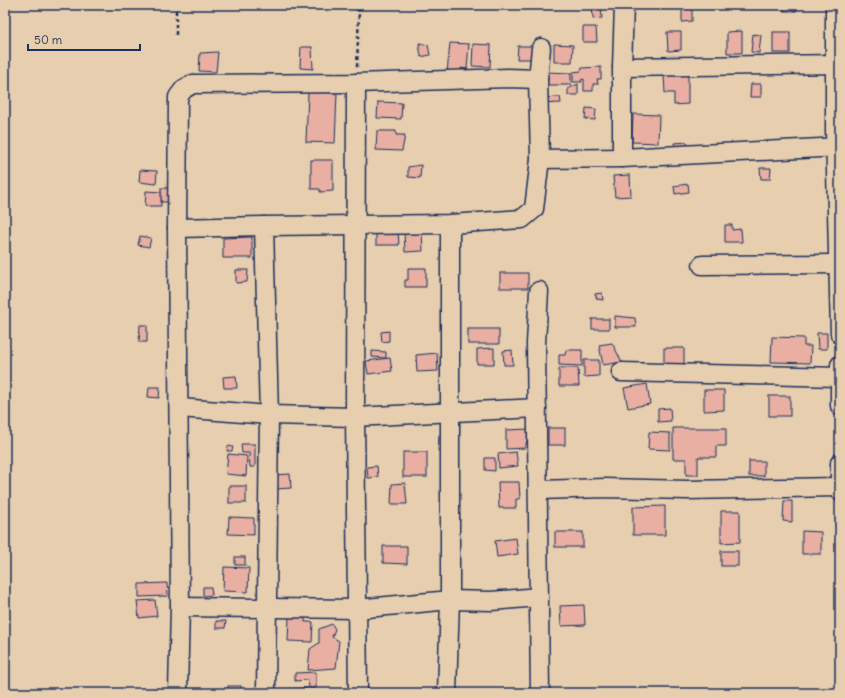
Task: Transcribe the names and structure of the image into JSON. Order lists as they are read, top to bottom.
{
  "scale_bar": "50 m"
}
